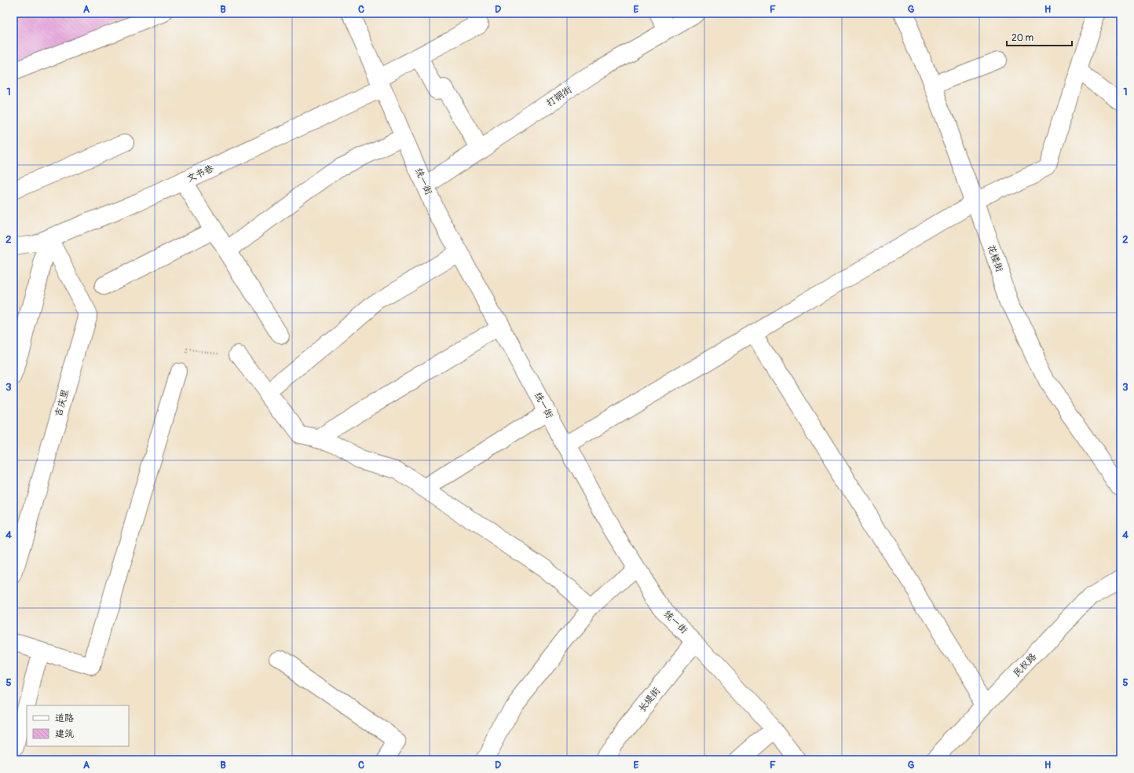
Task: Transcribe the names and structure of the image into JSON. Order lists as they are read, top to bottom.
{
  "streets": {
    "street": [
      "打铜街",
      "文书巷",
      "统一街",
      "花楼街",
      "吉庆里",
      "民权路",
      "长堤街"
    ]
  },
  "crossings": [
    ["打铜街", "统一街"],
    ["文书巷", "统一街"],
    ["文书巷", "吉庆里"],
    ["统一街", "长堤街"]
  ],
  "legend": ["道路", "建筑"],
  "scale_bar": "20 m",
  "grid": {
    "columns": [
      "A",
      "B",
      "C",
      "D",
      "E",
      "F",
      "G",
      "H"
    ],
    "rows": [
      "1",
      "2",
      "3",
      "4",
      "5"
    ]
  }
}
